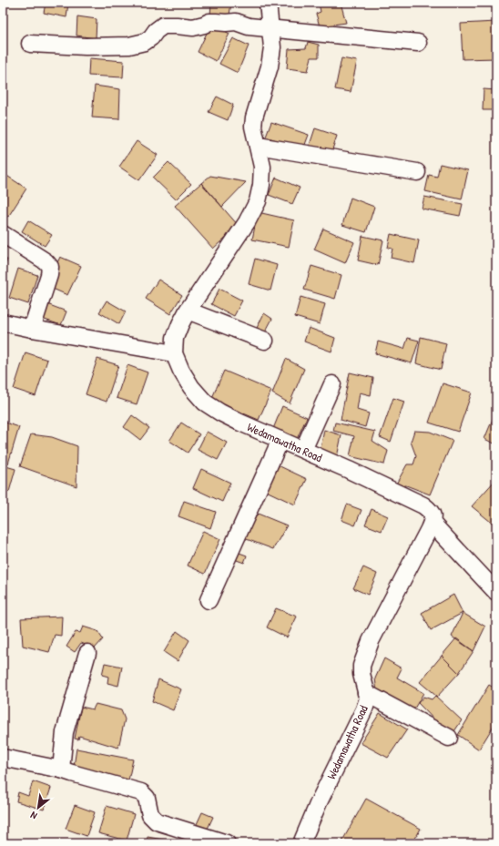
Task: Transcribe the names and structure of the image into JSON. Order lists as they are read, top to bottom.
{
  "streets": {
    "street": ["Wedamawatha Road"]
  },
  "north": "bottom left"
}
